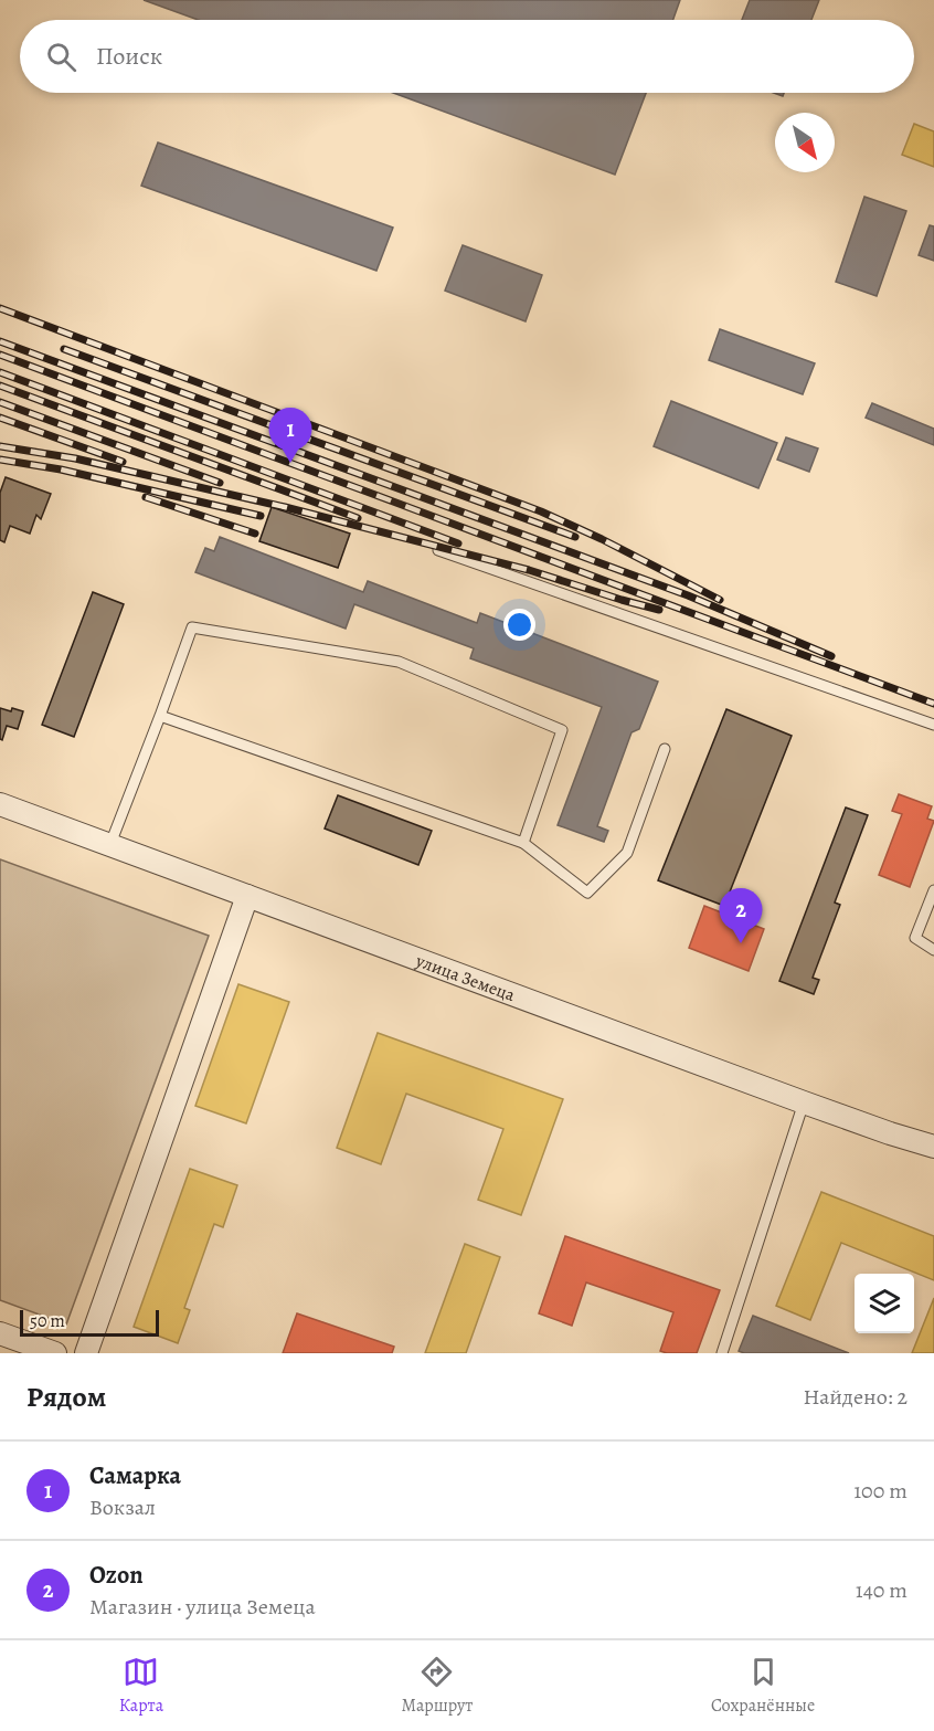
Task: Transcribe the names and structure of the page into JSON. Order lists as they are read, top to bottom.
{
  "streets": {
    "street": ["улица Земеца"]
  },
  "scale_bar": "50 m",
  "north": "bottom right",
  "page": {
    "search": "Поиск",
    "pins": ["1", "2"],
    "scale": "50 m",
    "heading": ["Рядом", "Найдено: 2"],
    "list": [
      {
        "mark": "1",
        "name": "Самарка",
        "note": "Вокзал",
        "value": "100 m"
      },
      {
        "mark": "2",
        "name": "Ozon",
        "note": "Магазин · улица Земеца",
        "value": "140 m"
      }
    ],
    "nav": ["Карта", "Маршрут", "Сохранённые"]
  }
}
